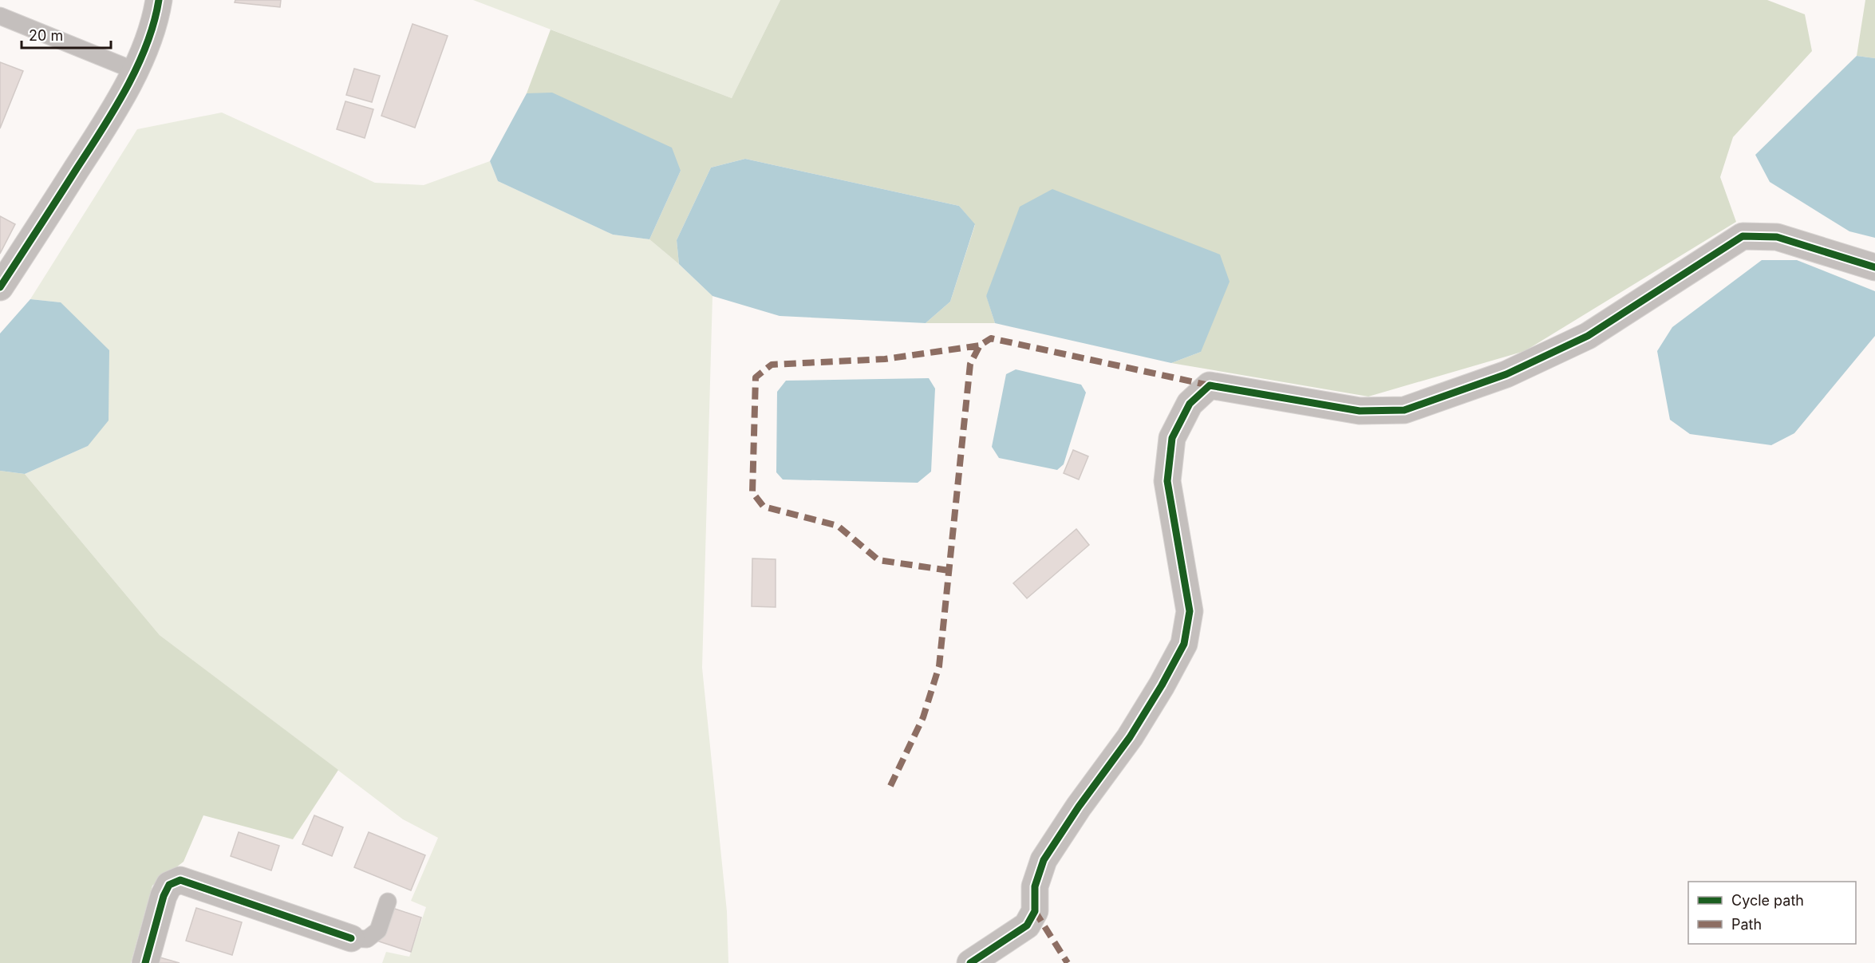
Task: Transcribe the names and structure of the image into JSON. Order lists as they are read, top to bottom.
{
  "legend": ["Cycle path", "Path"],
  "scale_bar": "20 m"
}
